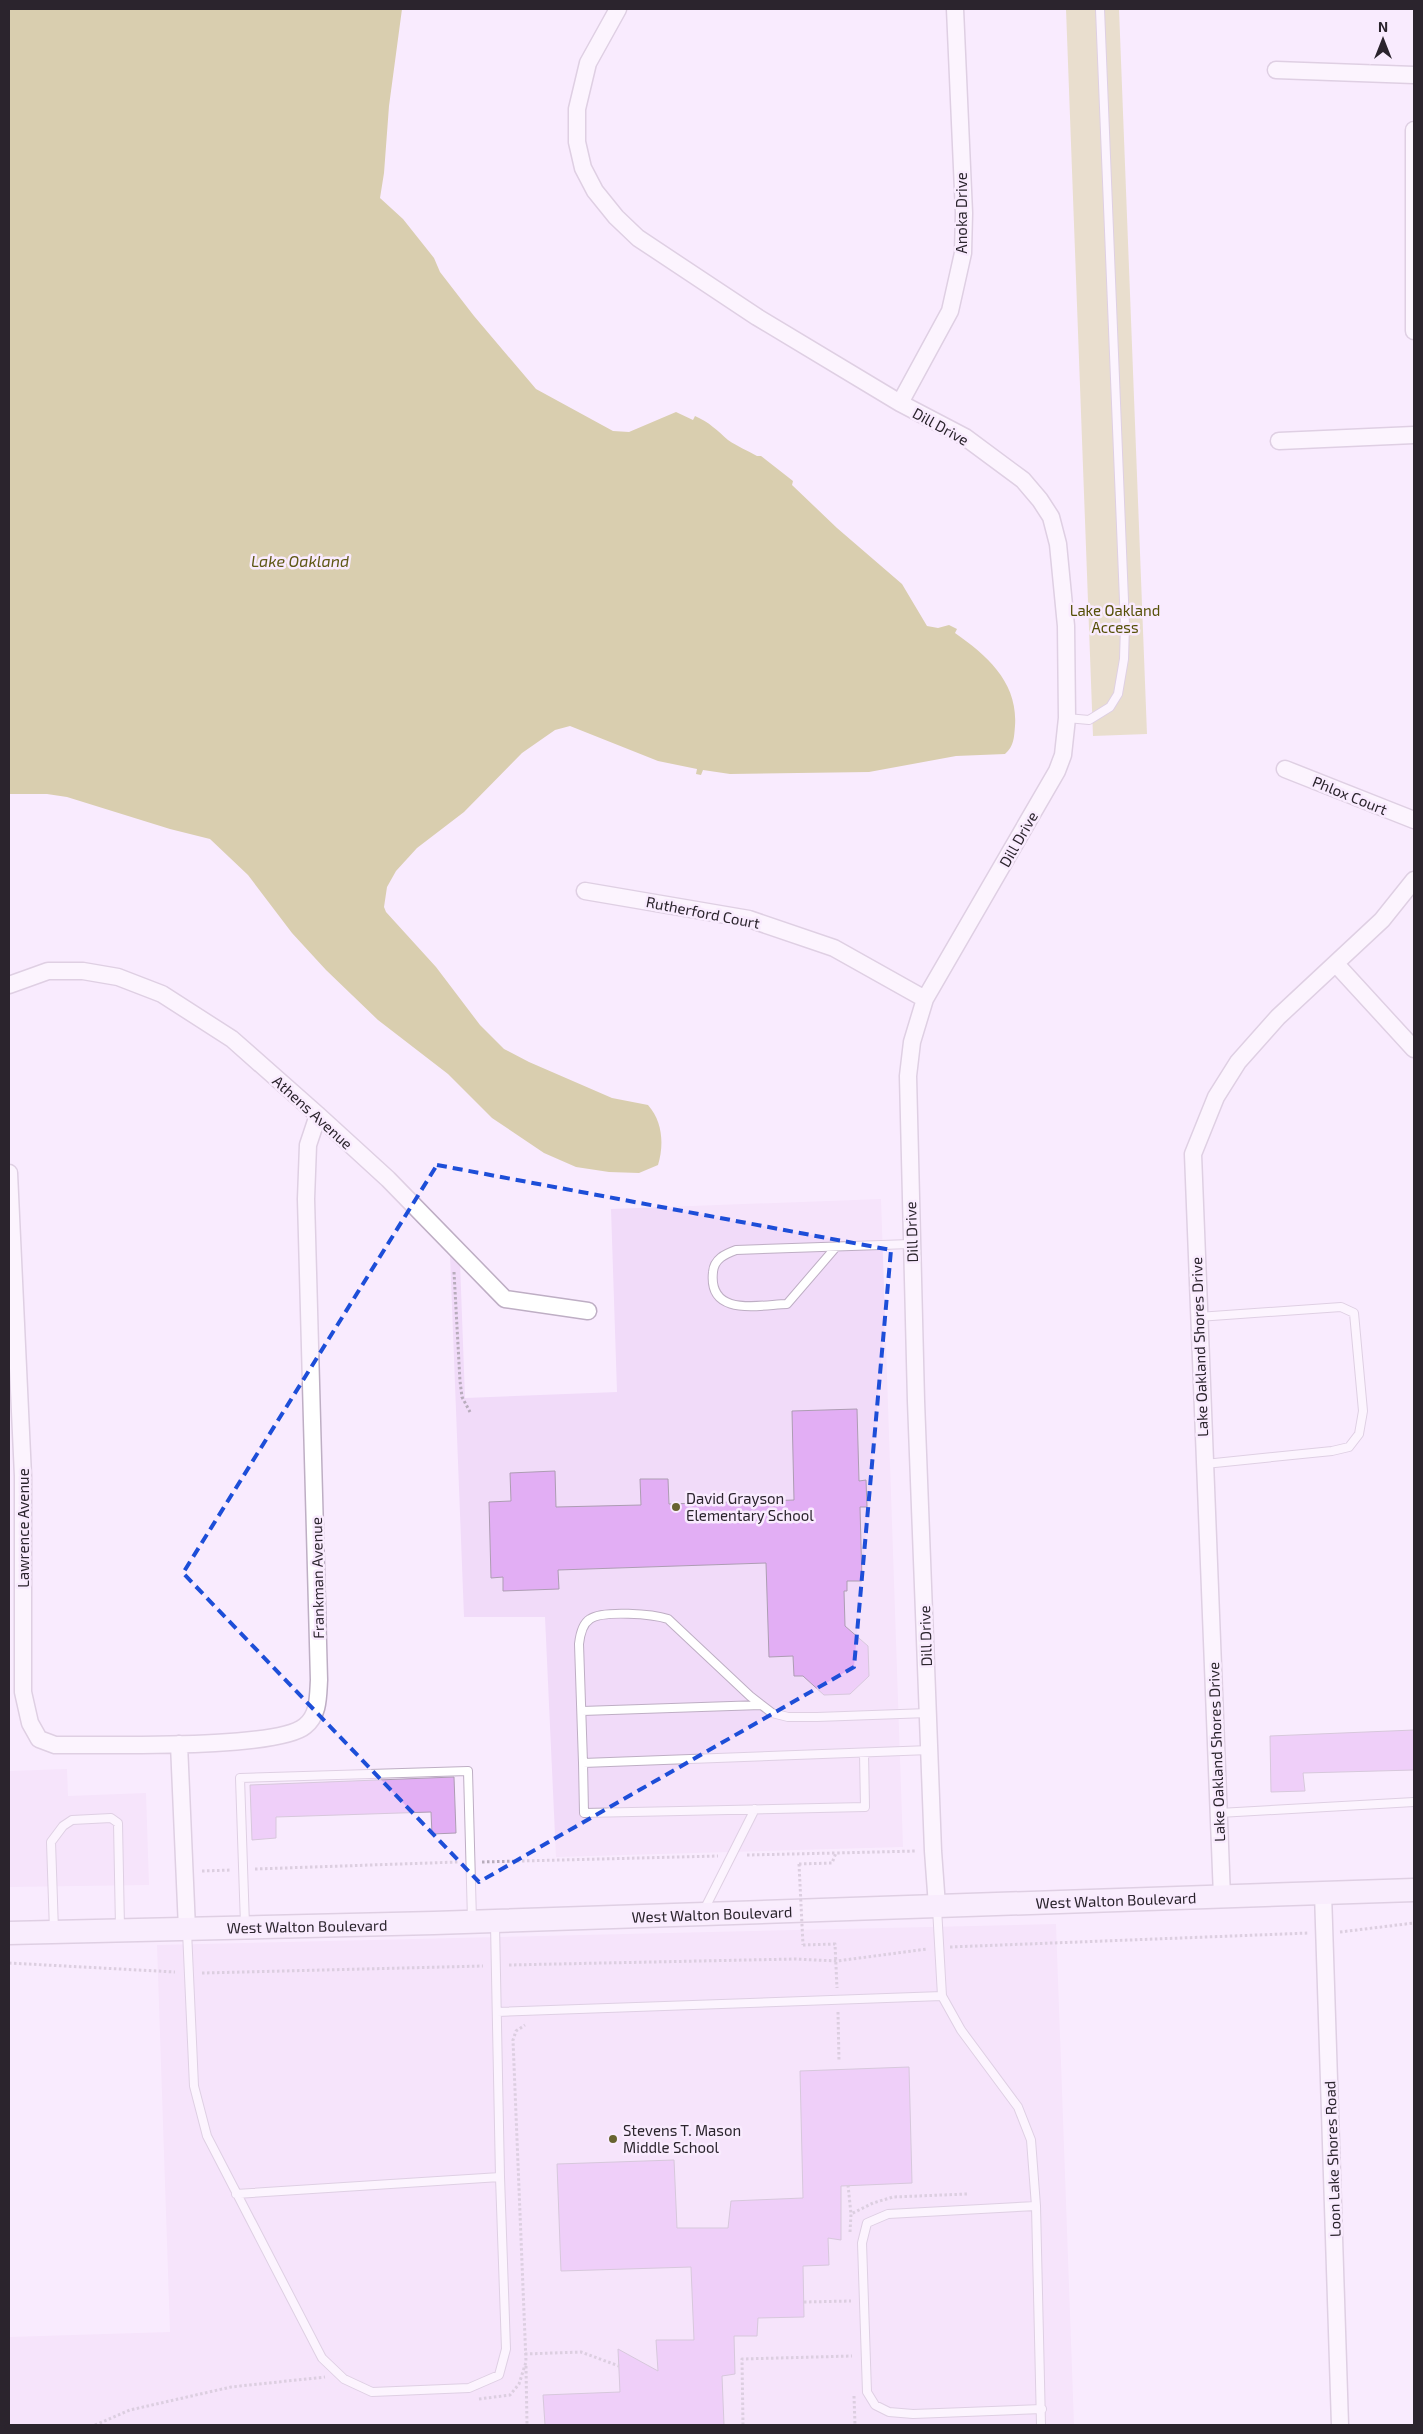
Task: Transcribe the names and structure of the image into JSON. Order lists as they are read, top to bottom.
{
  "streets": {
    "main road": ["West Walton Boulevard"],
    "street": [
      "Anoka Drive",
      "Dill Drive",
      "Phlox Court",
      "Rutherford Court",
      "Athens Avenue",
      "Lake Oakland Shores Drive",
      "Lawrence Avenue",
      "Frankman Avenue",
      "Loon Lake Shores Road"
    ]
  },
  "crossings": [
    ["Anoka Drive", "Dill Drive"],
    ["Dill Drive", "Rutherford Court"],
    ["Dill Drive", "West Walton Boulevard"],
    ["Athens Avenue", "Frankman Avenue"],
    ["Lake Oakland Shores Drive", "West Walton Boulevard"],
    ["Lawrence Avenue", "Frankman Avenue"],
    ["West Walton Boulevard", "Loon Lake Shores Road"]
  ],
  "water": ["Lake Oakland"],
  "parks": ["Lake Oakland Access"],
  "places": ["David Grayson Elementary School", "Stevens T. Mason Middle School"],
  "north": "top"
}
